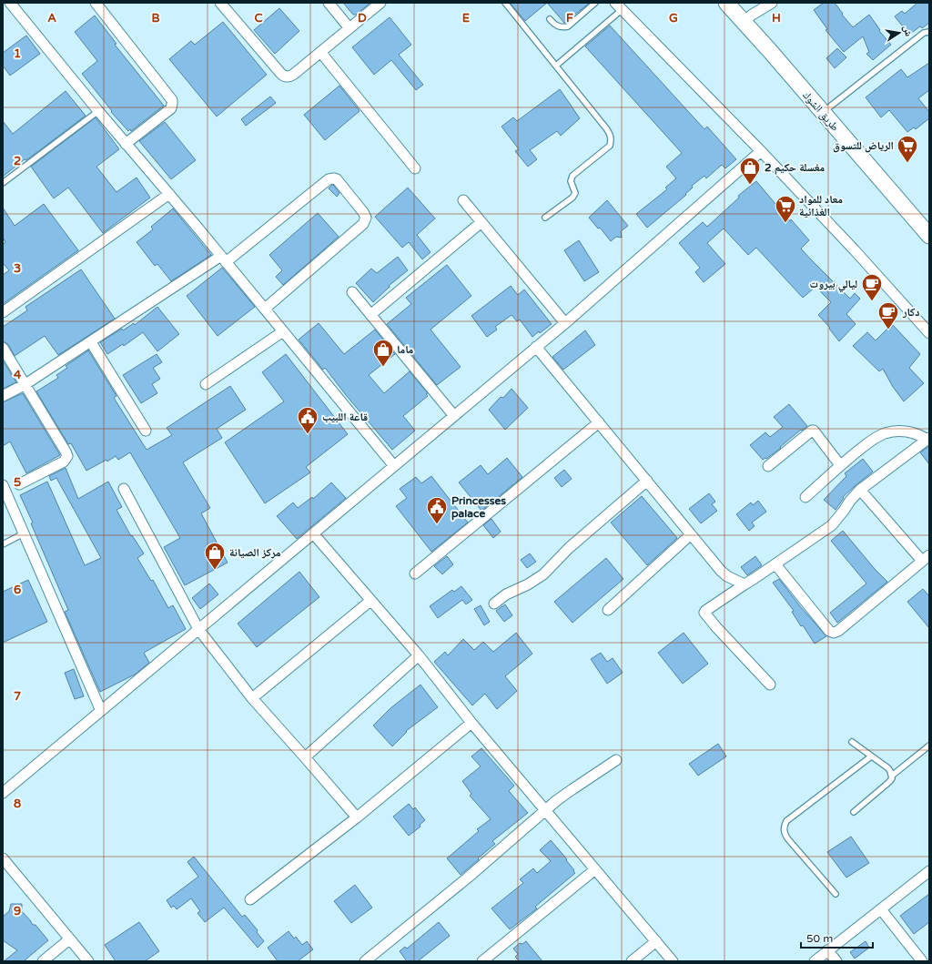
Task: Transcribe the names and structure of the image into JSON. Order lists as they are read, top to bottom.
{
  "streets": {
    "main road": ["طريق الشوك"]
  },
  "places": {
    "supermarket": ["الرياض للتسوق", "معاد للمواد الغذائية"],
    "shop": ["مغسلة حكيم 2", "ماما", "مركز الصيانة"],
    "cafe": ["ليالي بيروت", "دكار"],
    "public building": ["قاعة اللبيب", "Princesses palace"]
  },
  "scale_bar": "50 m",
  "north": "right",
  "grid": {
    "columns": [
      "A",
      "B",
      "C",
      "D",
      "E",
      "F",
      "G",
      "H"
    ],
    "rows": [
      "1",
      "2",
      "3",
      "4",
      "5",
      "6",
      "7",
      "8",
      "9"
    ]
  }
}
